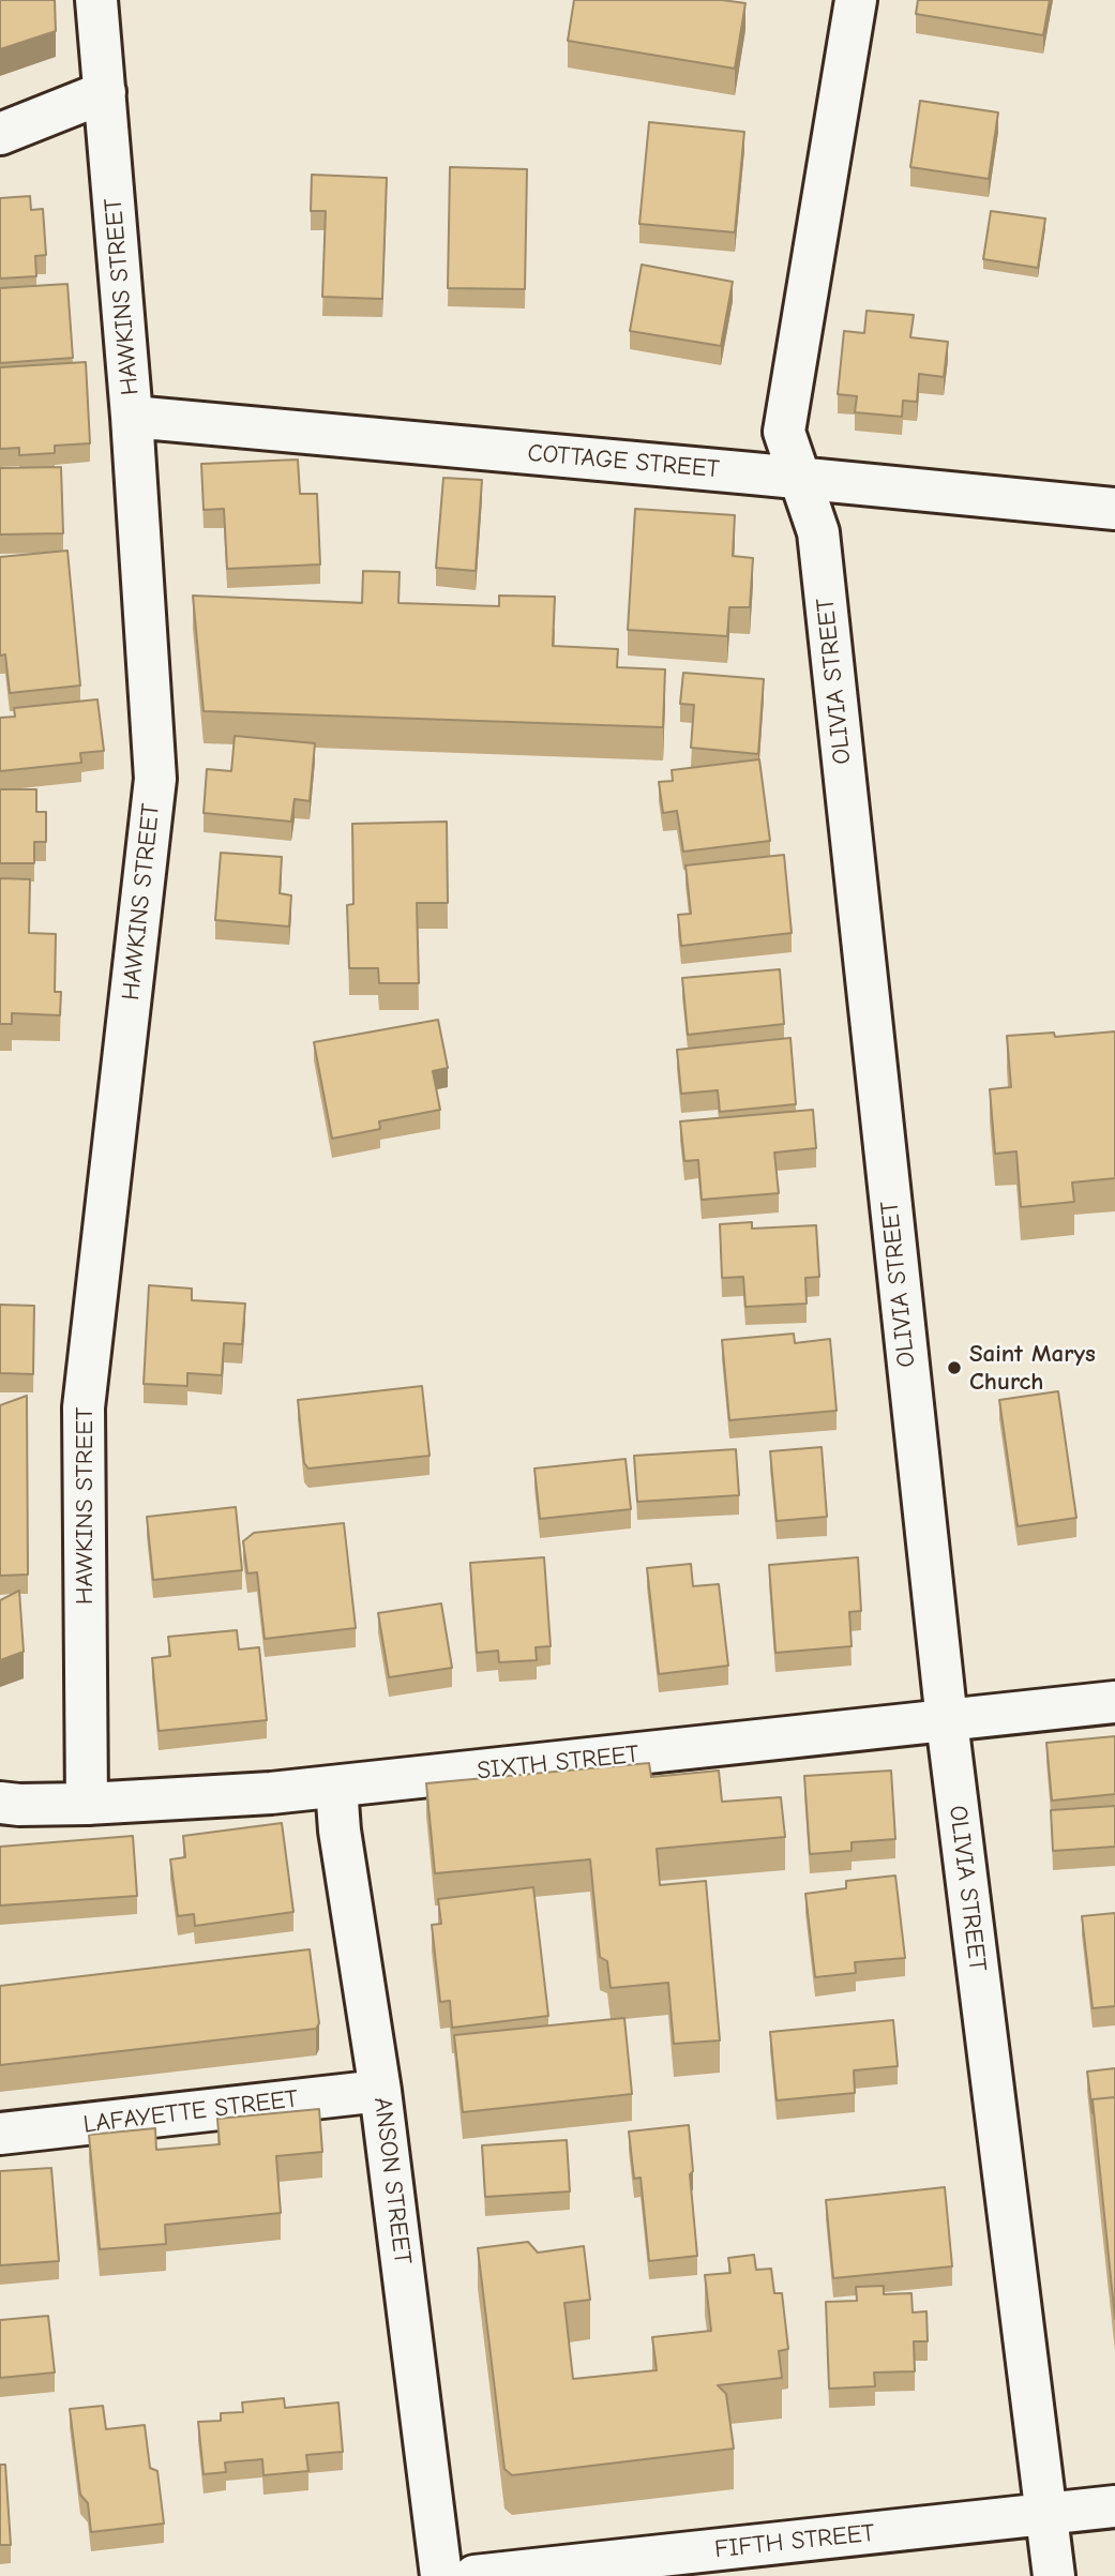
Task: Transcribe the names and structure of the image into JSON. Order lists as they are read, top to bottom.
{
  "streets": {
    "street": [
      "HAWKINS STREET",
      "COTTAGE STREET",
      "OLIVIA STREET",
      "SIXTH STREET",
      "LAFAYETTE STREET",
      "ANSON STREET",
      "FIFTH STREET"
    ]
  },
  "crossings": [
    ["HAWKINS STREET", "COTTAGE STREET"],
    ["HAWKINS STREET", "SIXTH STREET"],
    ["COTTAGE STREET", "OLIVIA STREET"],
    ["OLIVIA STREET", "SIXTH STREET"],
    ["OLIVIA STREET", "FIFTH STREET"],
    ["SIXTH STREET", "ANSON STREET"],
    ["LAFAYETTE STREET", "ANSON STREET"]
  ],
  "places": ["Saint Marys Church"]
}
